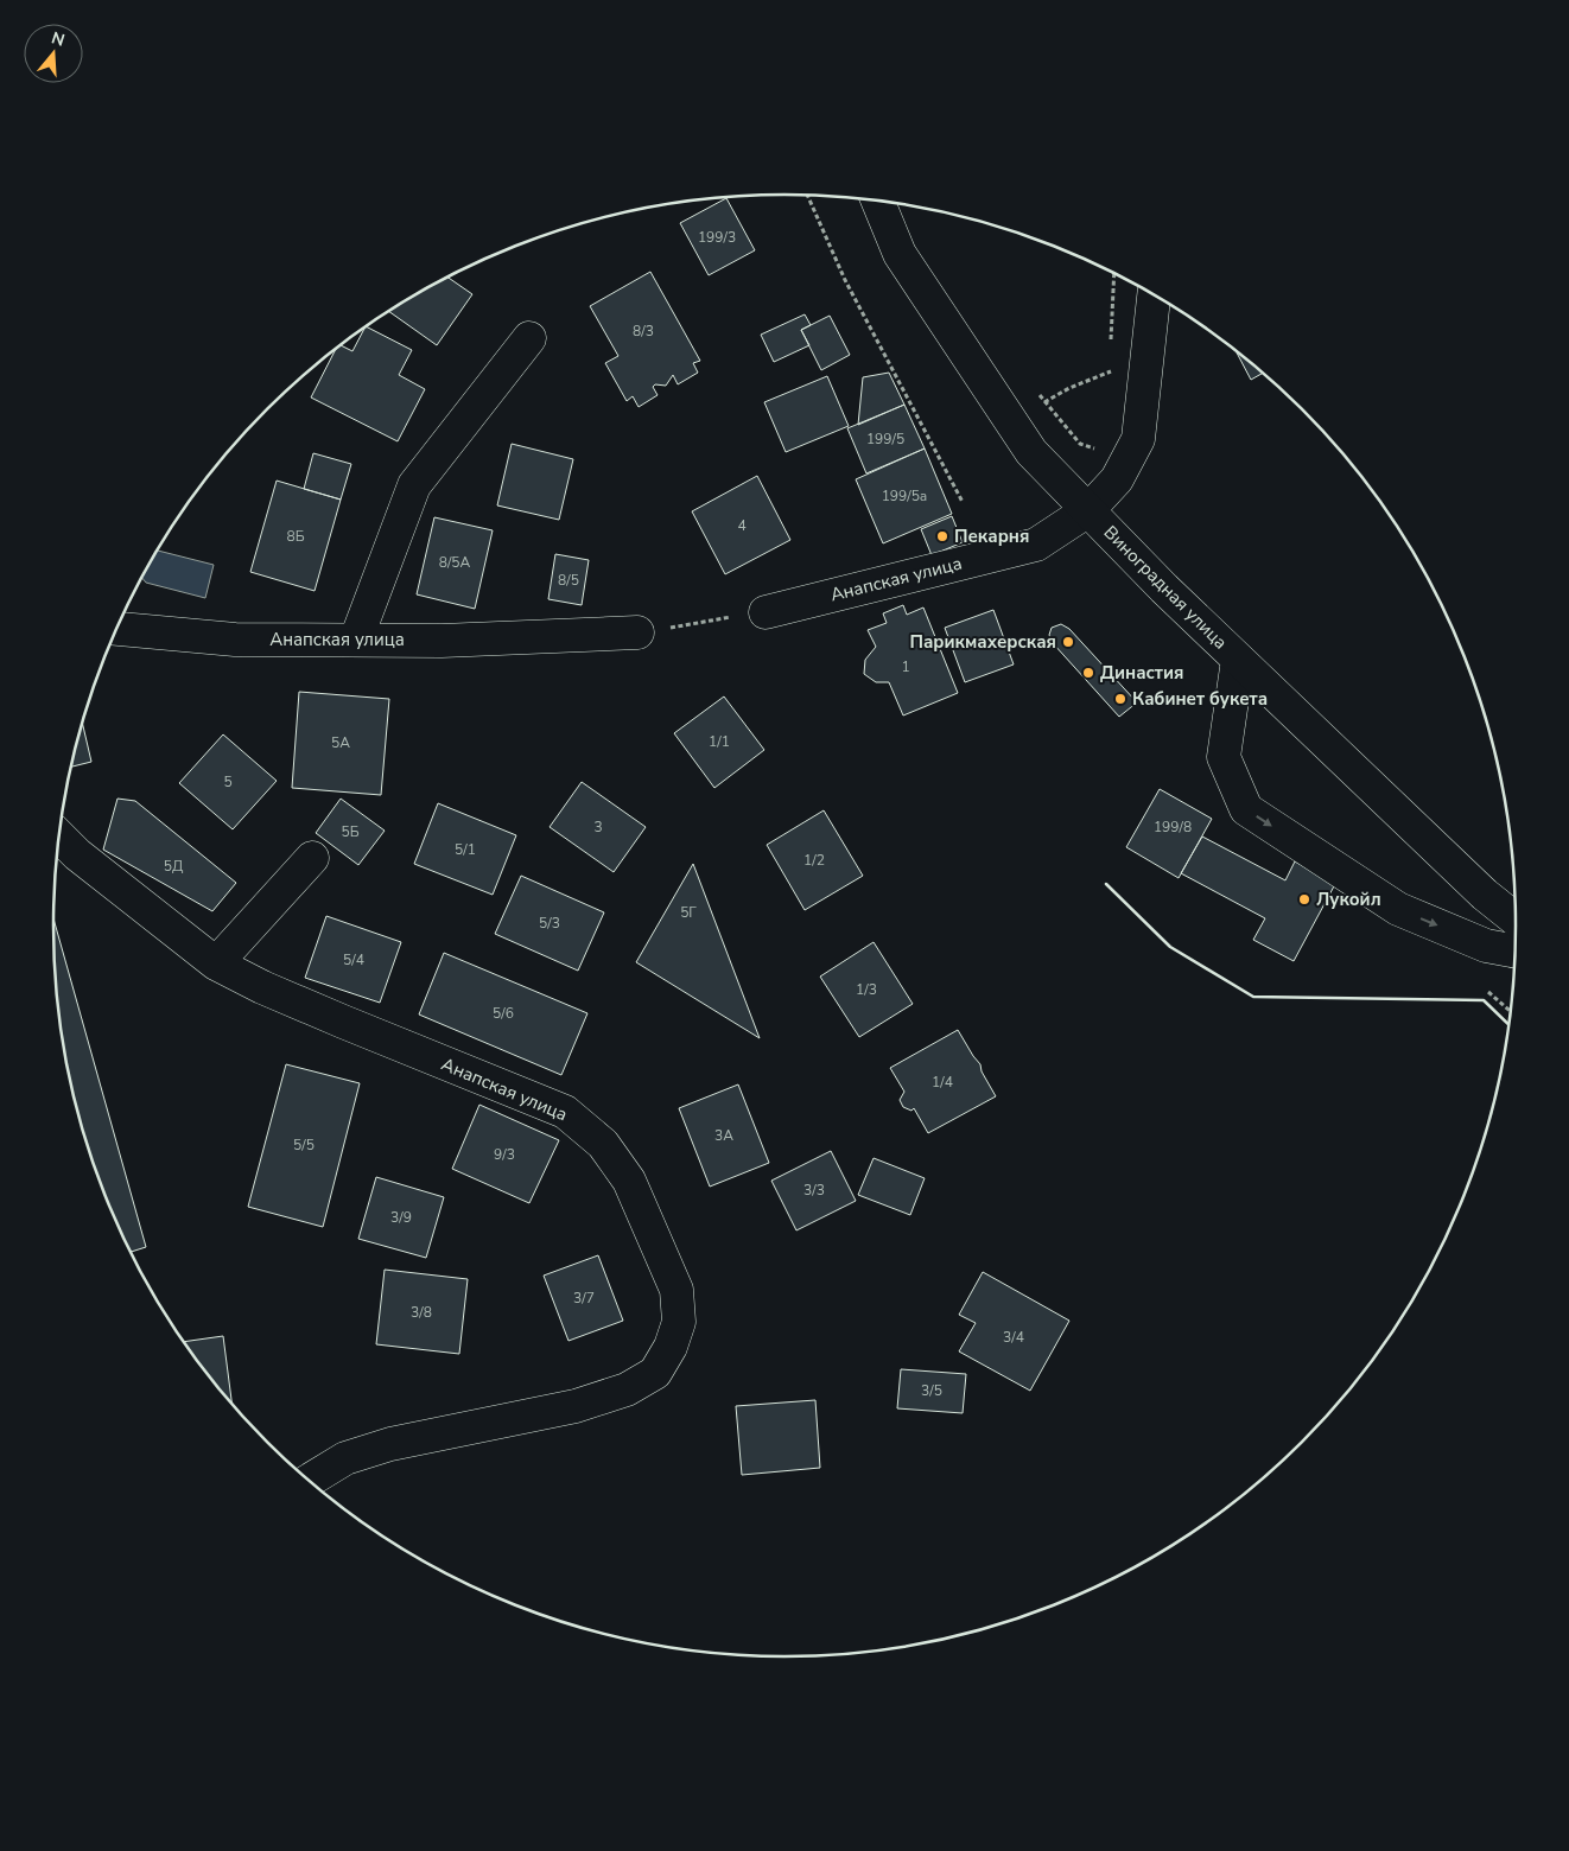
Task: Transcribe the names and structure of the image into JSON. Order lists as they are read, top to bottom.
{
  "streets": {
    "street": ["Анапская улица", "Виноградная улица"]
  },
  "crossings": [
    ["Анапская улица", "Виноградная улица"]
  ],
  "places": [
    "Пекарня",
    "Парикмахерская",
    "Династия",
    "Кабинет букета",
    "Лукойл"
  ],
  "house_numbers": [
    "199/3",
    "8/3",
    "199/5",
    "199/5а",
    "4",
    "8Б",
    "8/5А",
    "8/5",
    "1",
    "1/1",
    "5А",
    "5",
    "3",
    "199/8",
    "5Б",
    "5/1",
    "1/2",
    "5Д",
    "5Г",
    "5/3",
    "5/4",
    "1/3",
    "5/6",
    "1/4",
    "3А",
    "5/5",
    "9/3",
    "3/3",
    "3/9",
    "3/7",
    "3/8",
    "3/4",
    "3/5"
  ],
  "north": "top"
}
